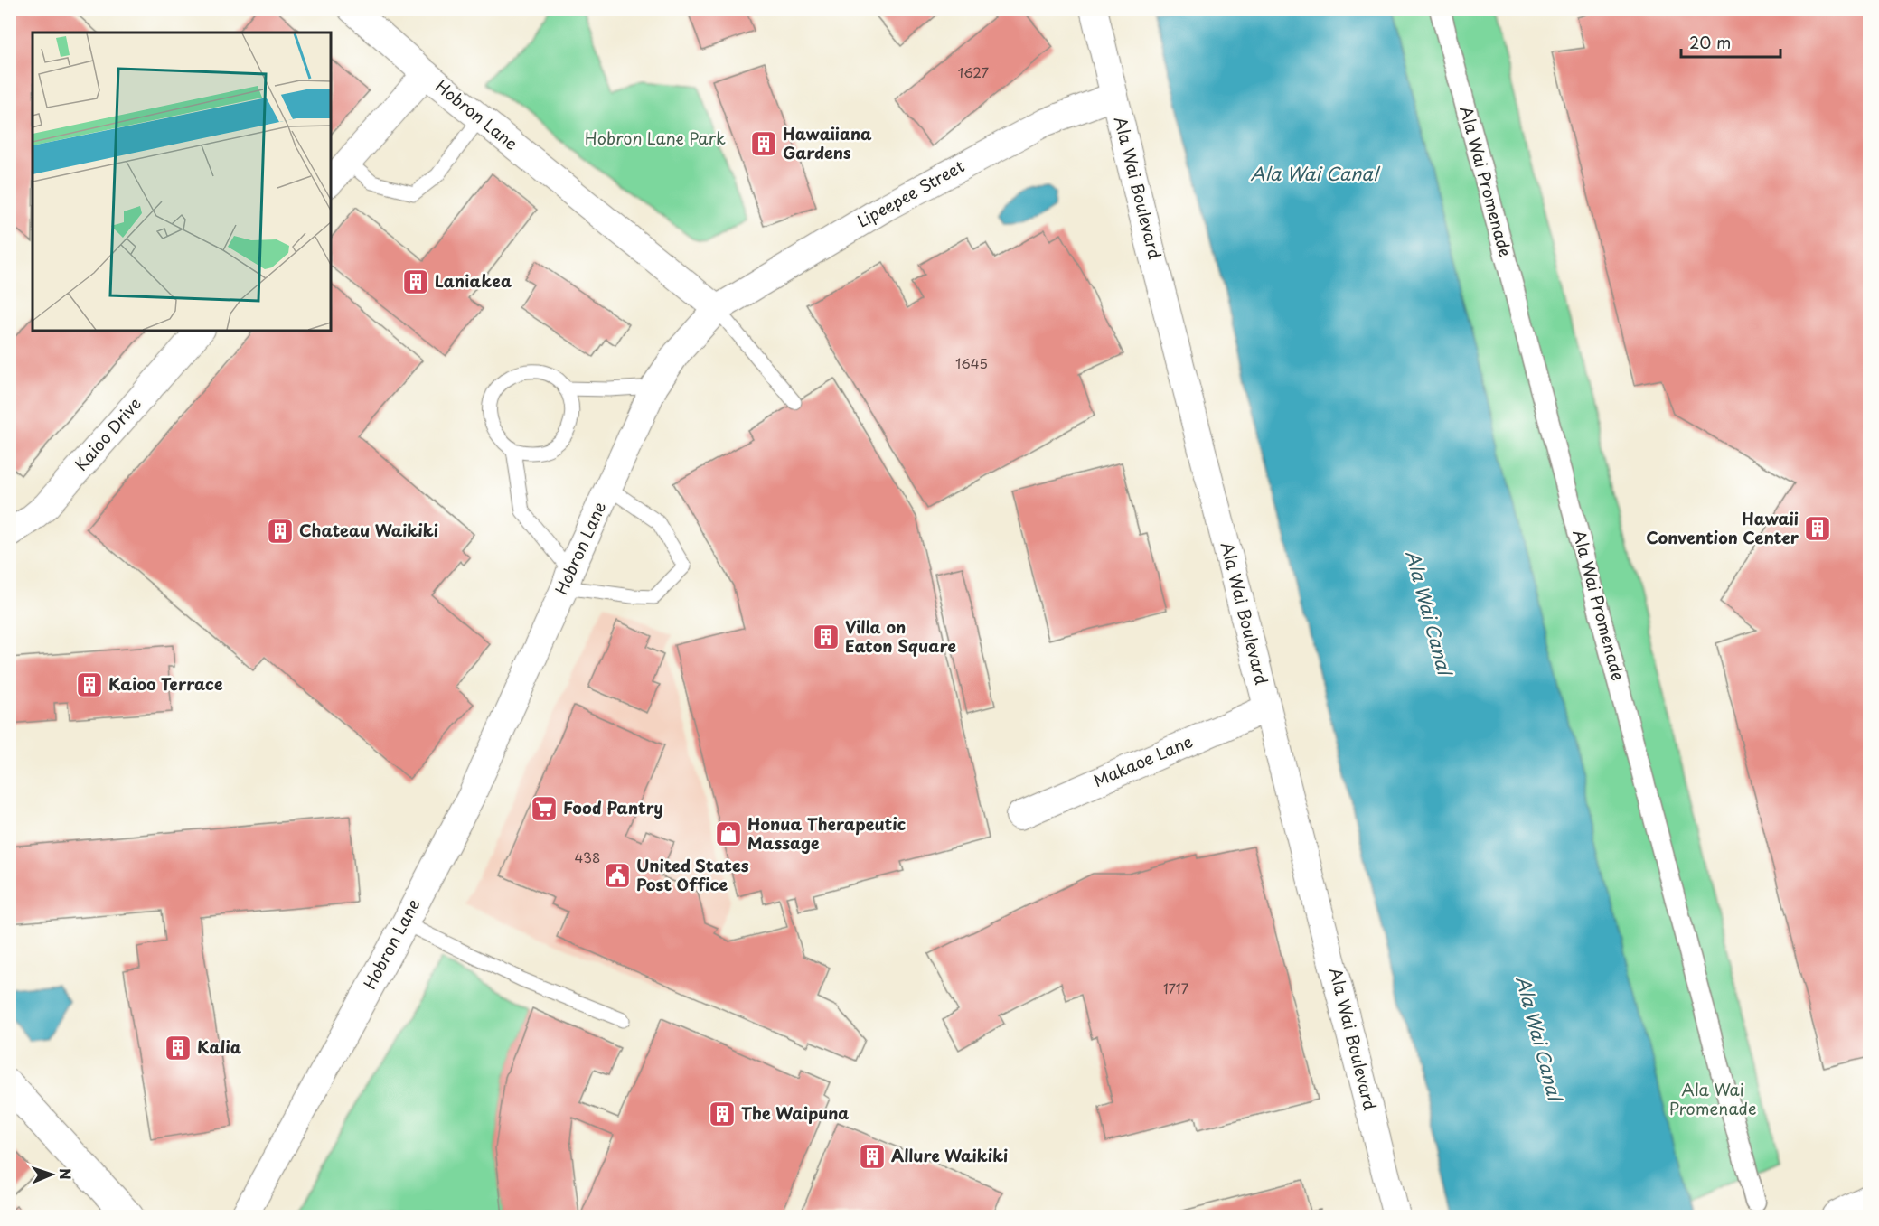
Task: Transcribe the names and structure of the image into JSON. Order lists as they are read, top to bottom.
{
  "streets": {
    "street": [
      "Hobron Lane",
      "Ala Wai Promenade",
      "Ala Wai Boulevard",
      "Lipeepee Street",
      "Kaioo Drive",
      "Makaoe Lane"
    ]
  },
  "crossings": [
    ["Hobron Lane", "Lipeepee Street"],
    ["Ala Wai Boulevard", "Lipeepee Street"],
    ["Ala Wai Boulevard", "Makaoe Lane"]
  ],
  "water": ["Ala Wai Canal"],
  "parks": ["Hobron Lane Park", "Ala Wai Promenade"],
  "places": {
    "building": [
      "Hawaiiana Gardens",
      "Laniakea",
      "Hawaii Convention Center",
      "Chateau Waikiki",
      "Villa on Eaton Square",
      "Kaioo Terrace",
      "Kalia",
      "The Waipuna",
      "Allure Waikiki"
    ],
    "supermarket": ["Food Pantry"],
    "shop": ["Honua Therapeutic Massage"],
    "public building": ["United States Post Office"]
  },
  "house_numbers": [
    "1627",
    "1645",
    "438",
    "1717"
  ],
  "scale_bar": "20 m",
  "north": "right"
}
